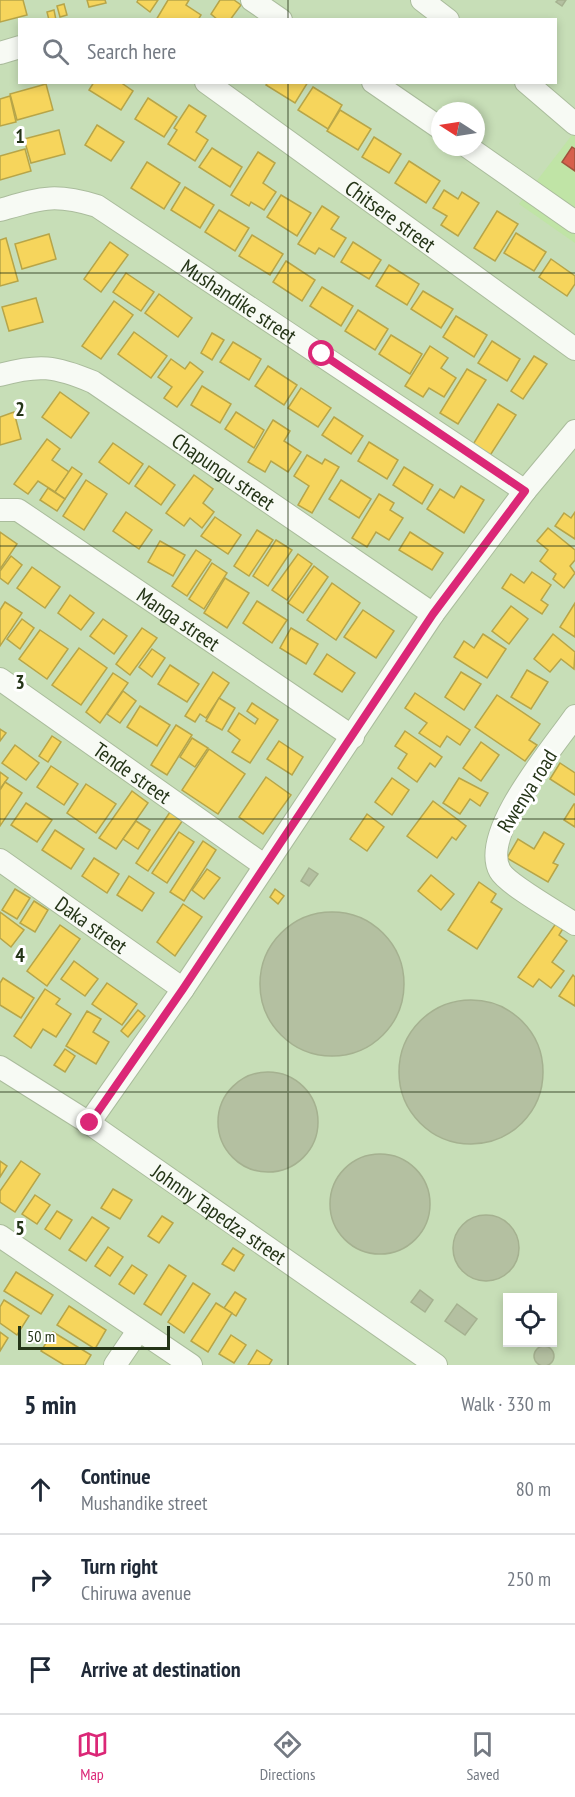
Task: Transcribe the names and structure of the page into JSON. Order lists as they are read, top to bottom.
{
  "streets": {
    "street": [
      "Chitsere street",
      "Mushandike street",
      "Chapungu street",
      "Manga street",
      "Tende street",
      "Rwenya road",
      "Daka street",
      "Johnny Tapedza street"
    ]
  },
  "scale_bar": "50 m",
  "north": "left",
  "page": {
    "search": "Search here",
    "scale": "50 m",
    "heading": ["5 min", "Walk · 330 m"],
    "list": [
      ["Continue", "Mushandike street", "80 m"],
      ["Turn right", "Chiruwa avenue", "250 m"],
      "Arrive at destination"
    ],
    "nav": ["Map", "Directions", "Saved"]
  },
  "grid": {
    "rows": [
      "1",
      "2",
      "3",
      "4",
      "5"
    ]
  }
}
